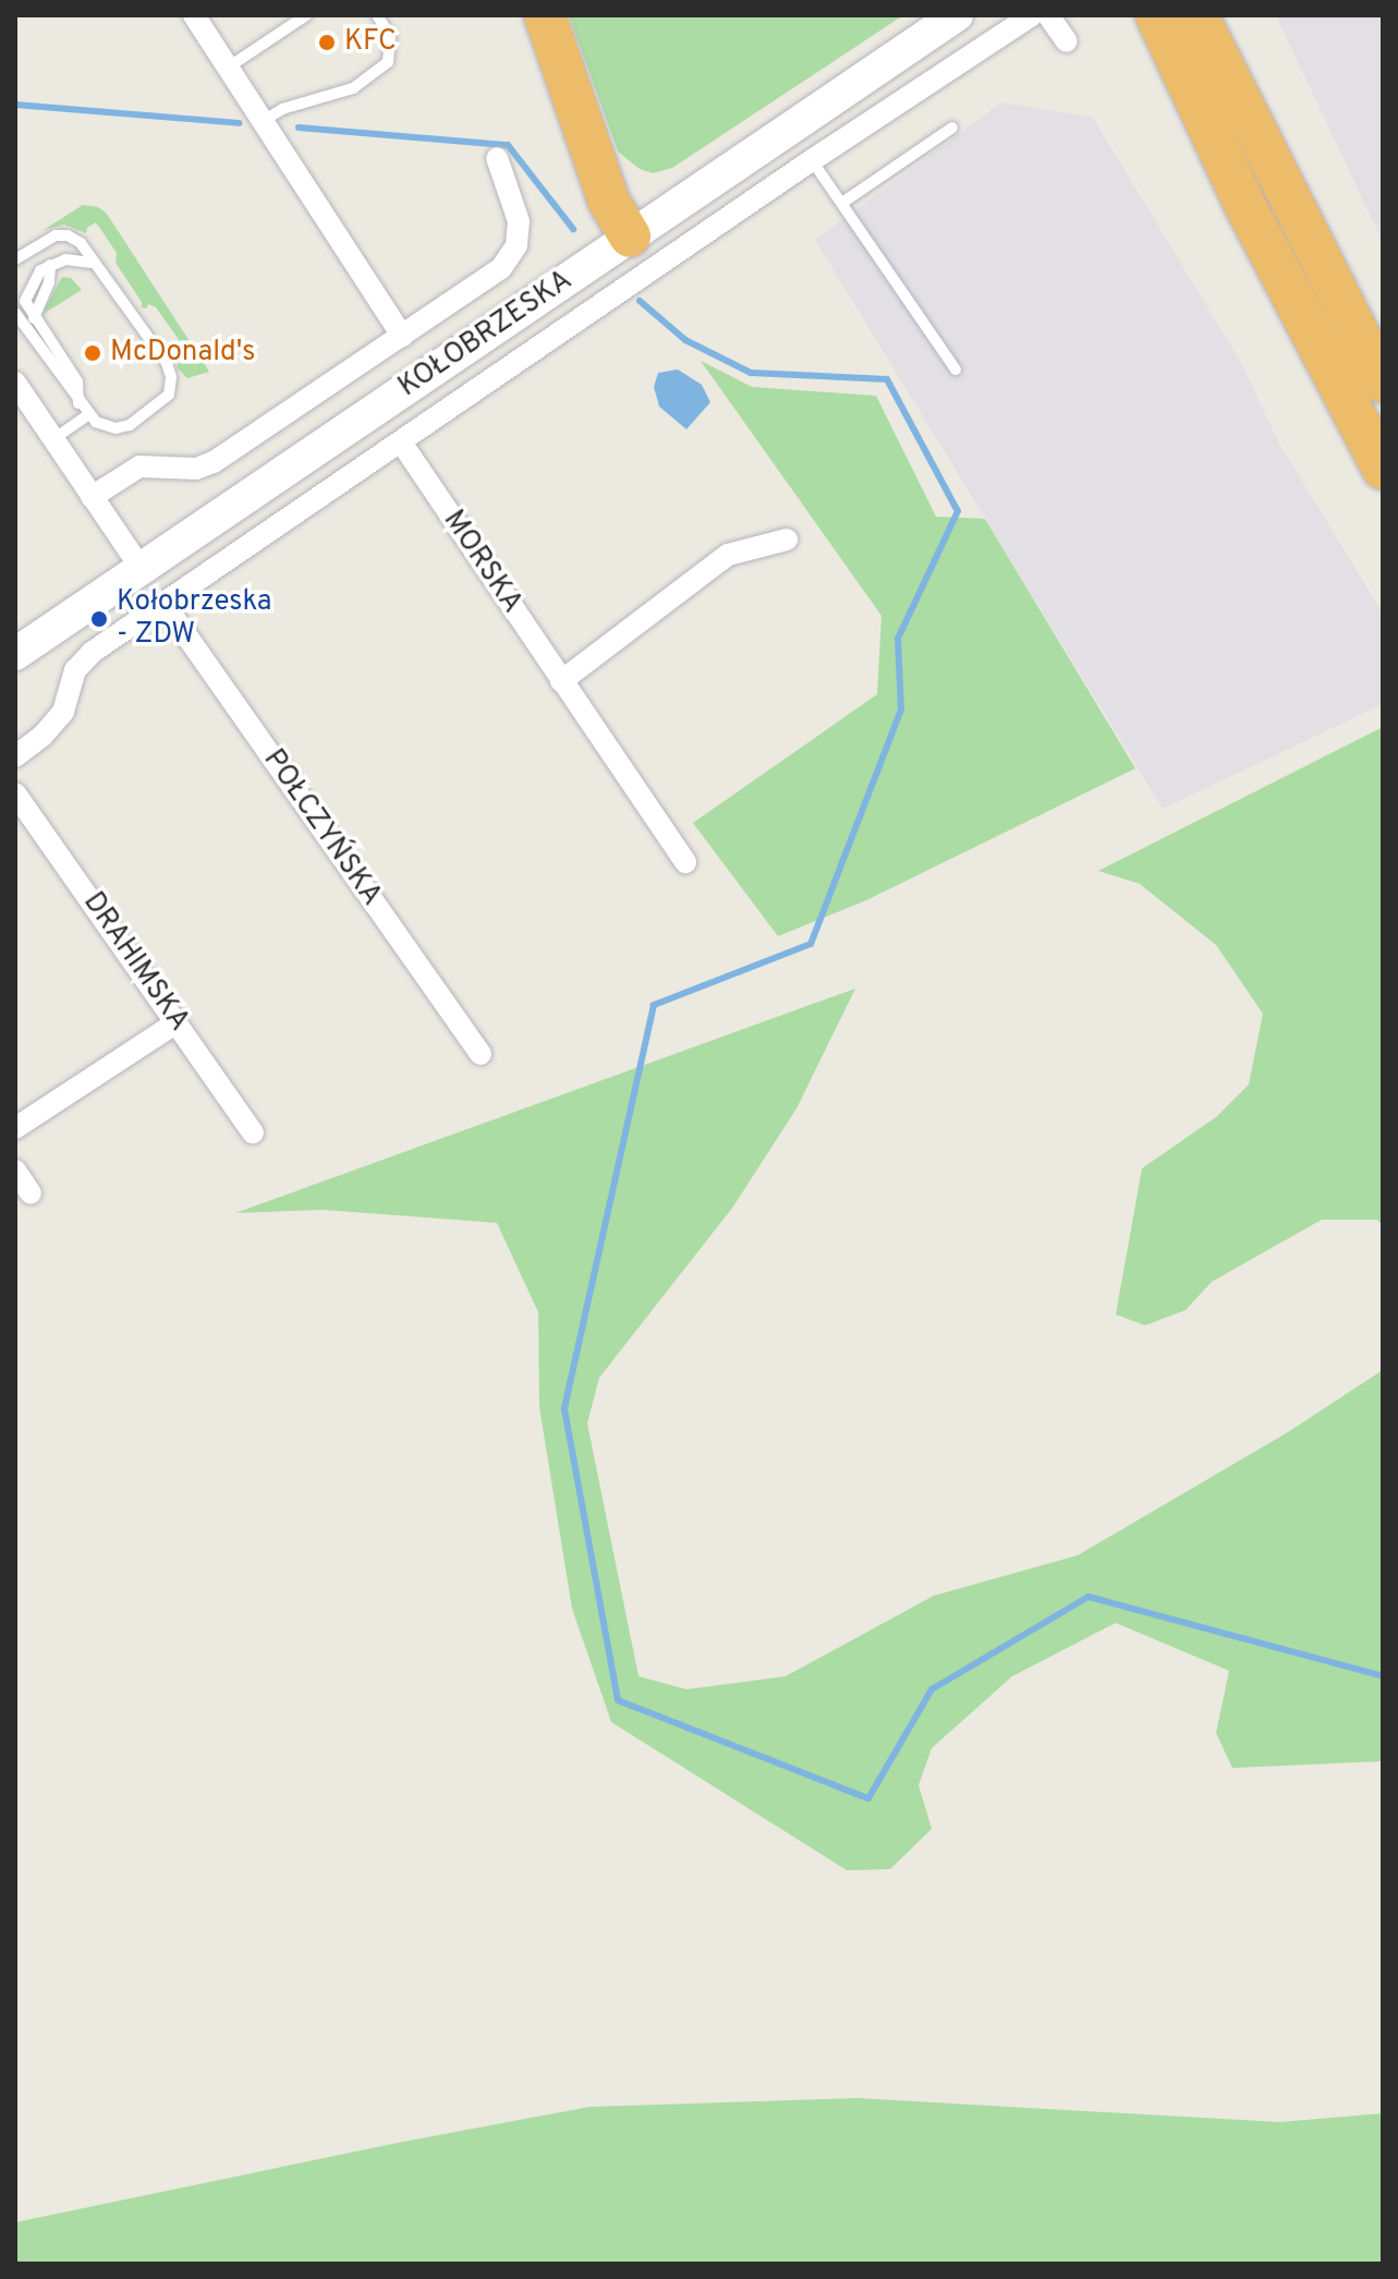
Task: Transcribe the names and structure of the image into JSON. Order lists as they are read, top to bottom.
{
  "streets": {
    "main road": ["KOŁOBRZESKA"],
    "street": ["MORSKA", "POŁCZYŃSKA", "DRAHIMSKA"]
  },
  "places": ["KFC", "McDonald's", "Kołobrzeska - ZDW"]
}
